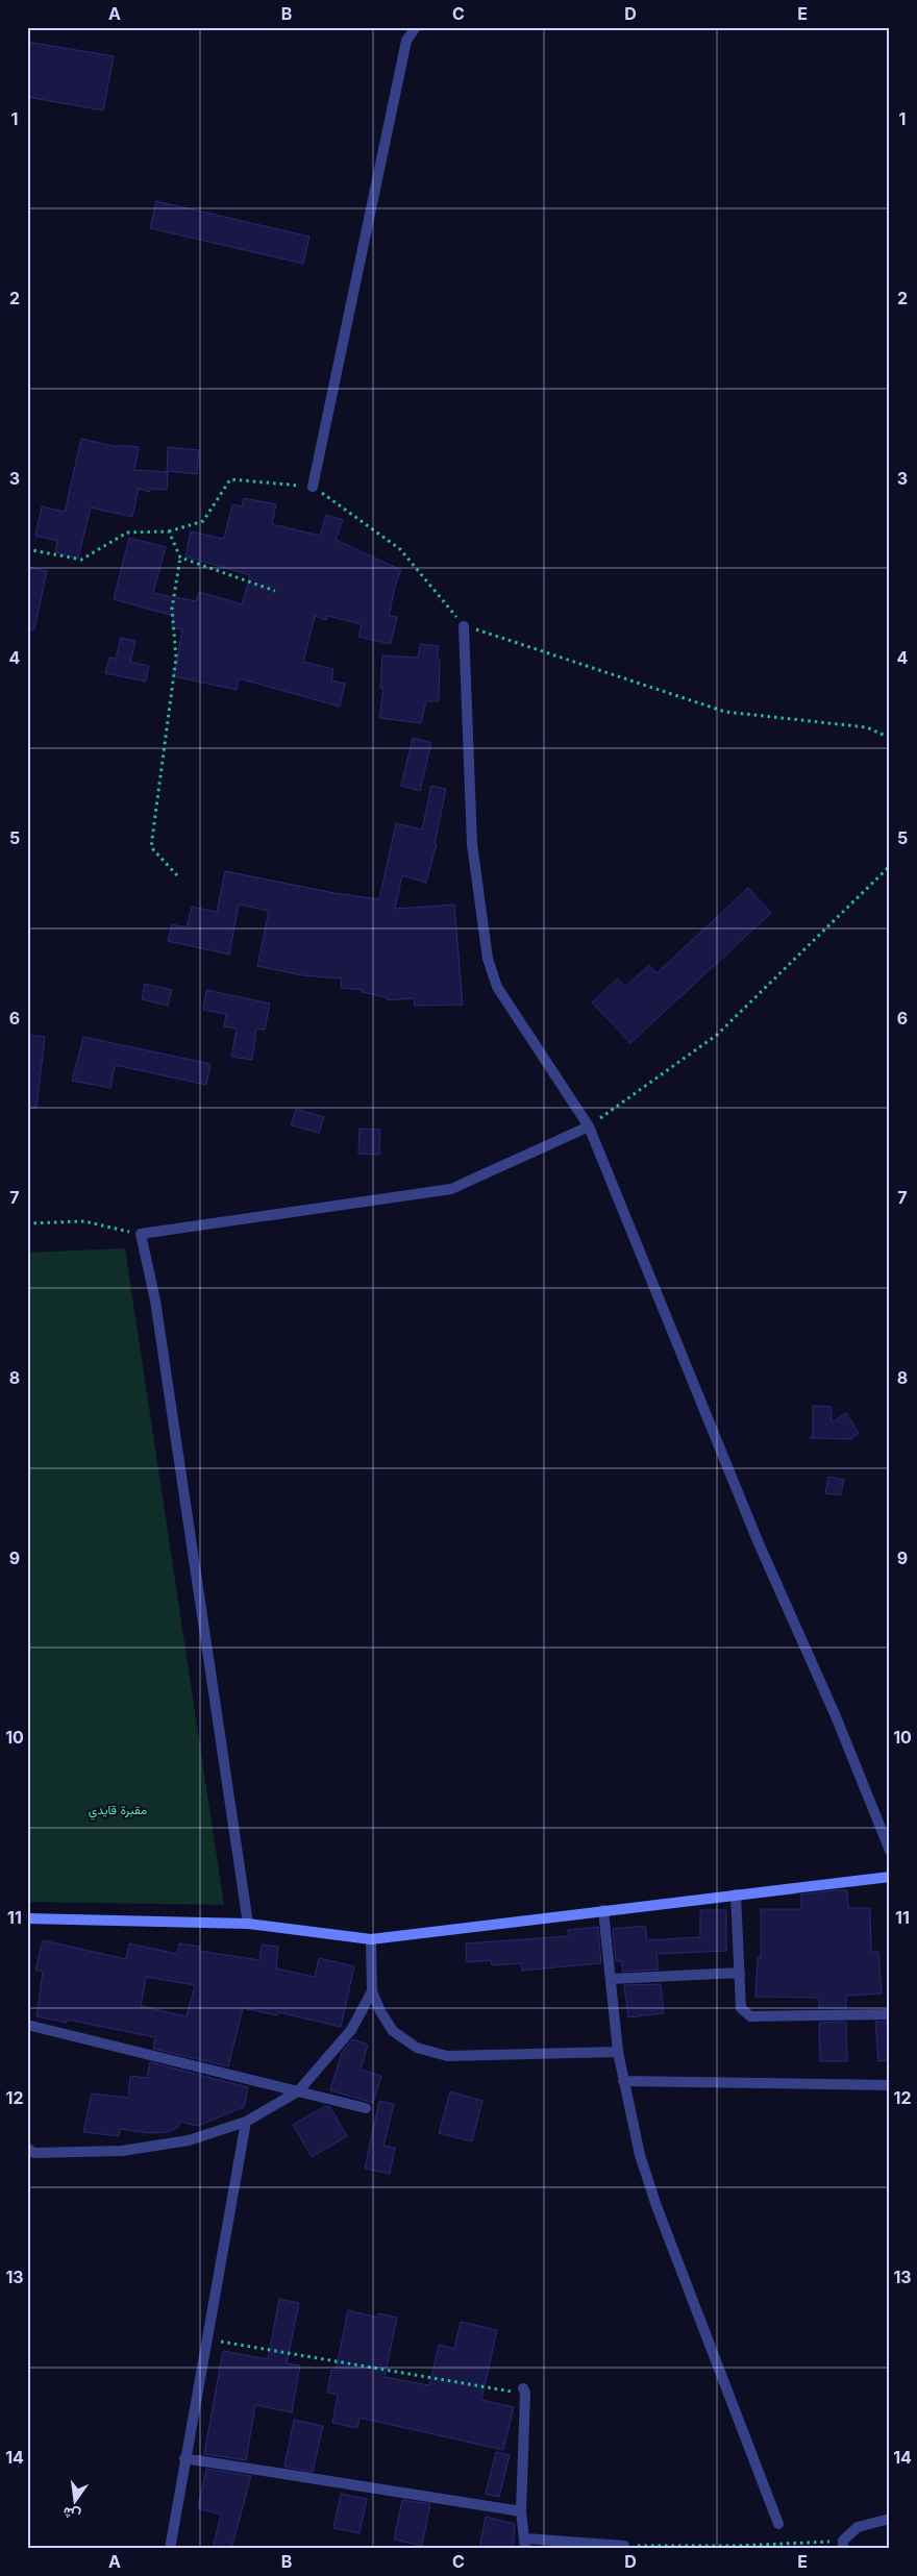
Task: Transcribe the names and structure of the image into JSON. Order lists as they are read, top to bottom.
{
  "parks": ["مقبرة قايدي"],
  "north": "bottom",
  "grid": {
    "columns": [
      "A",
      "B",
      "C",
      "D",
      "E"
    ],
    "rows": [
      "1",
      "2",
      "3",
      "4",
      "5",
      "6",
      "7",
      "8",
      "9",
      "10",
      "11",
      "12",
      "13",
      "14"
    ]
  }
}
